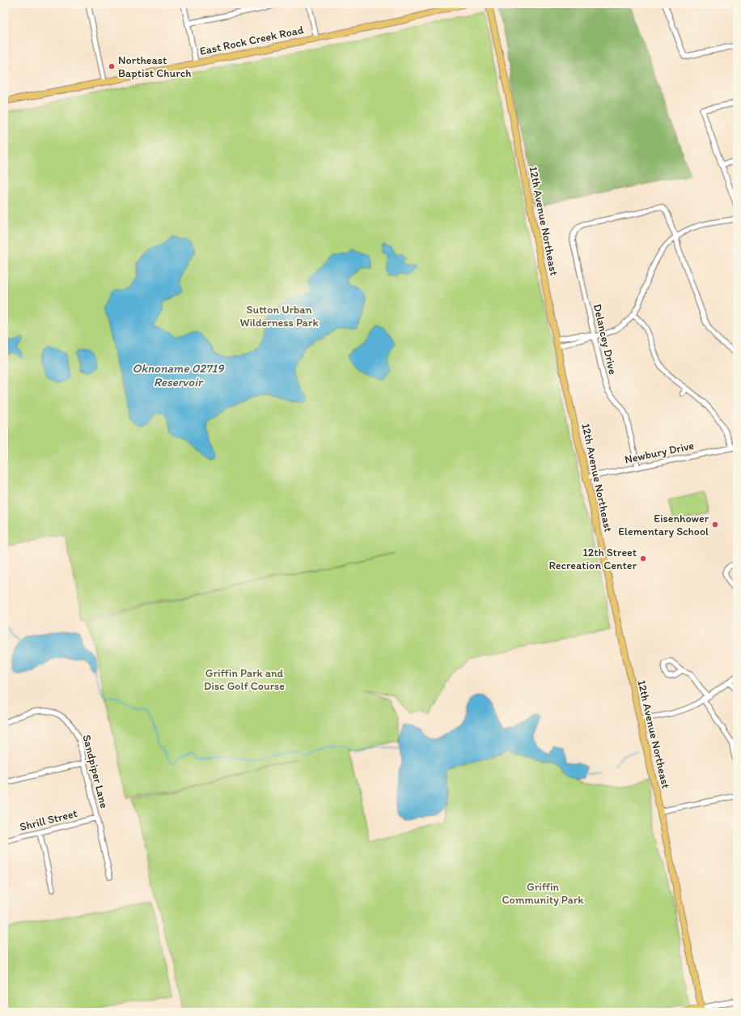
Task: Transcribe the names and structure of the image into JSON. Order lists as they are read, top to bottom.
{
  "streets": {
    "main road": ["East Rock Creek Road", "12th Avenue Northeast"],
    "street": [
      "Delancey Drive",
      "Newbury Drive",
      "Sandpiper Lane",
      "Shrill Street"
    ]
  },
  "crossings": [
    ["12th Avenue Northeast", "Newbury Drive"],
    ["Delancey Drive", "Newbury Drive"],
    ["Sandpiper Lane", "Shrill Street"]
  ],
  "water": ["Oknoname 02719 Reservoir"],
  "parks": ["Sutton Urban Wilderness Park", "Griffin Park and Disc Golf Course", "Griffin Community Park"],
  "places": ["Northeast Baptist Church", "Eisenhower Elementary School", "12th Street Recreation Center"]
}
